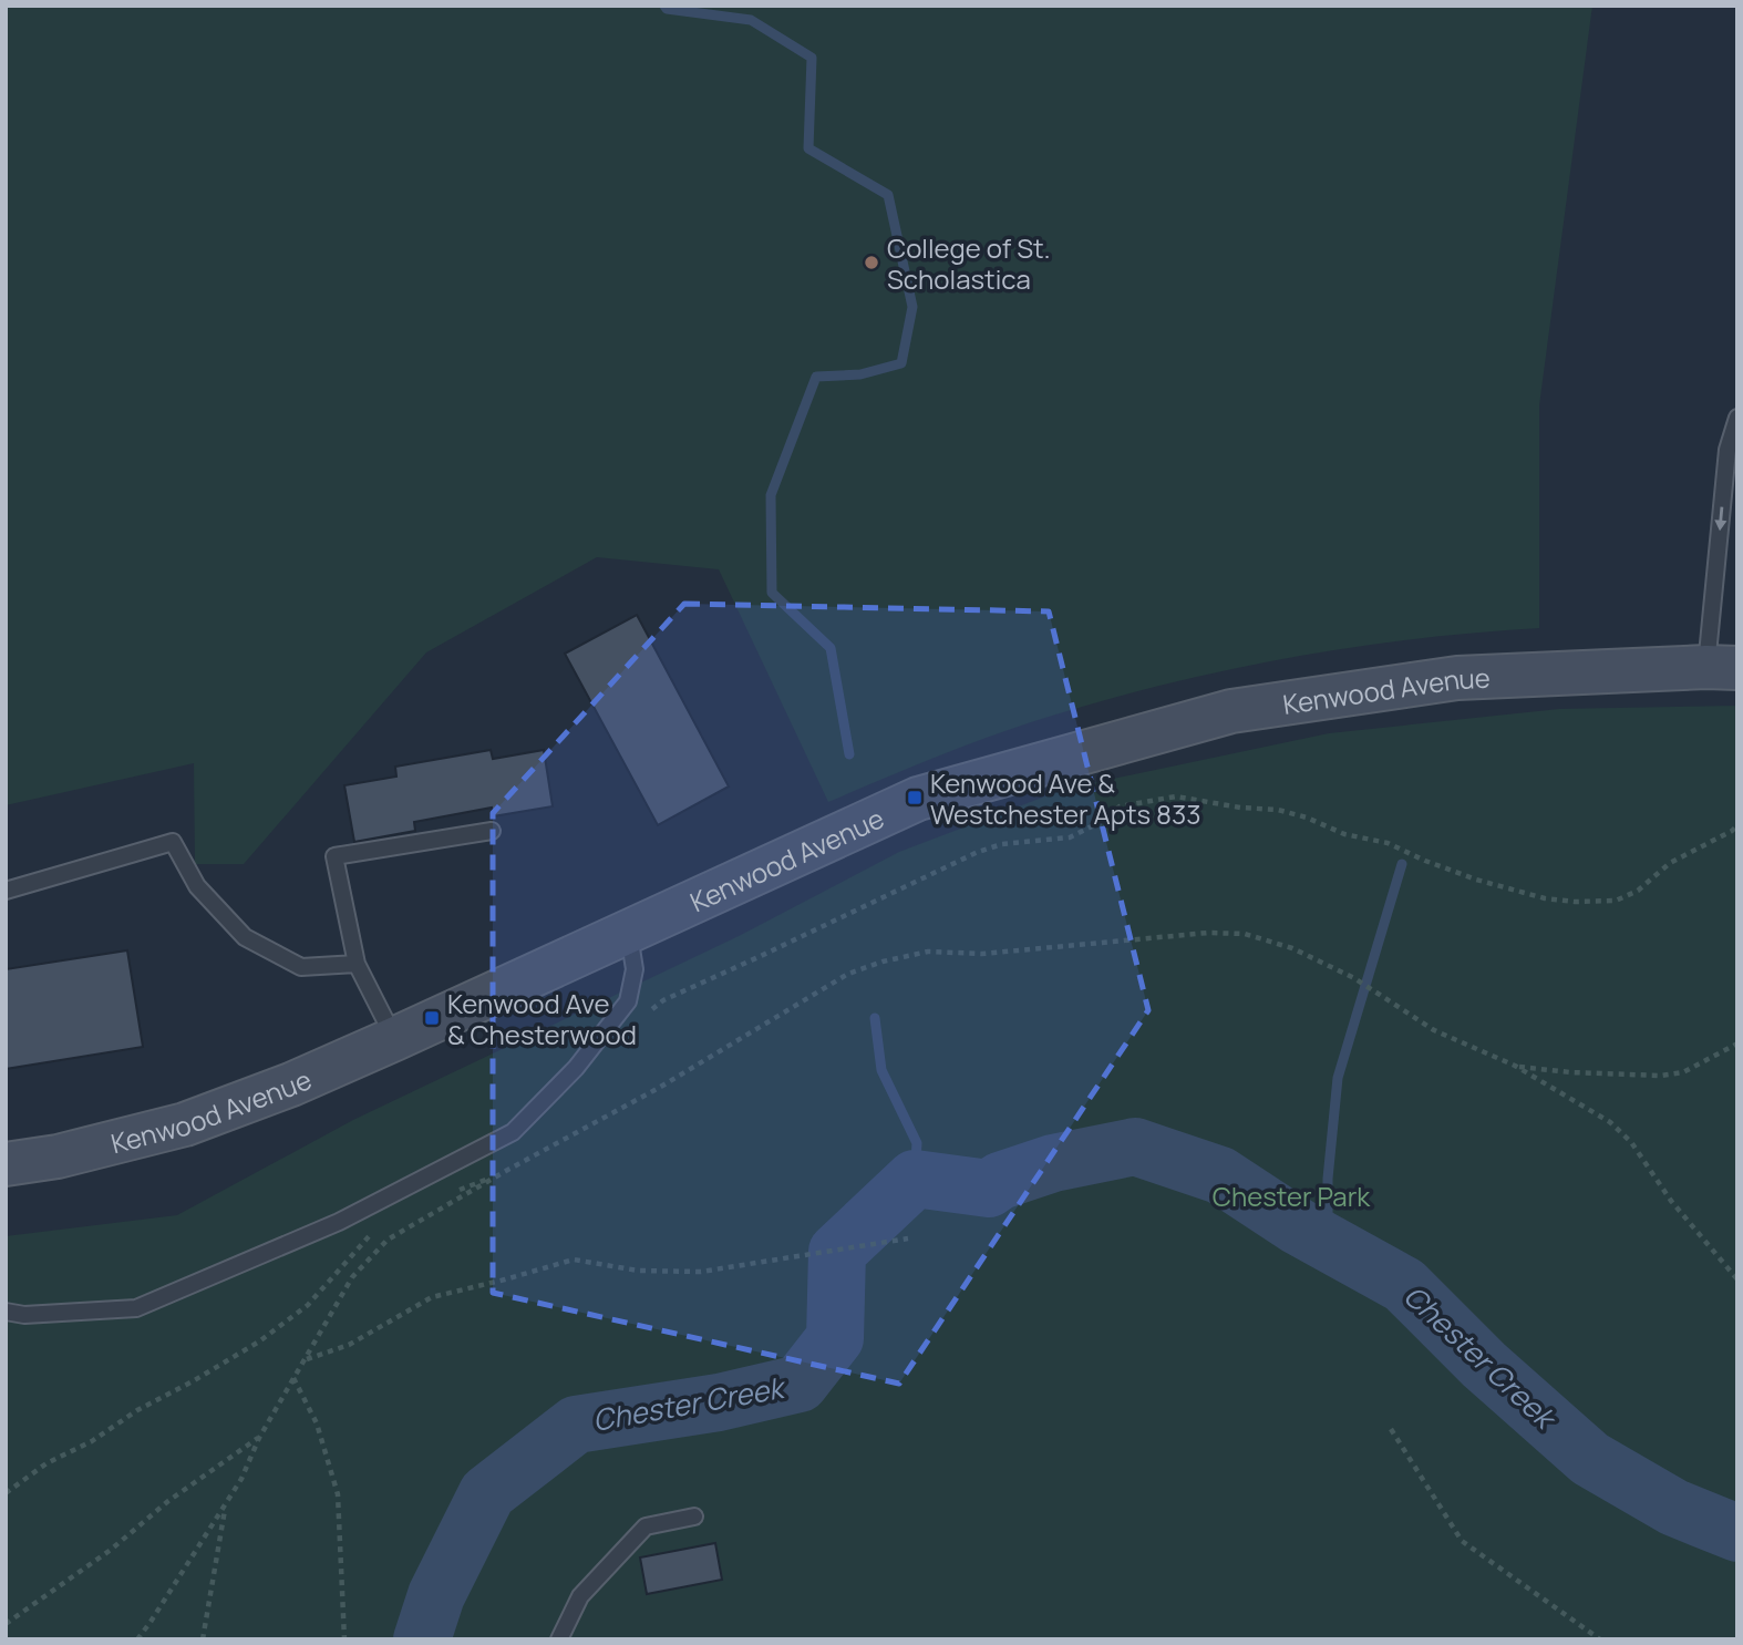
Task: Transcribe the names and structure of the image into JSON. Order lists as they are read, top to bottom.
{
  "streets": {
    "street": ["Kenwood Avenue"]
  },
  "water": ["Chester Creek"],
  "parks": ["Chester Park"],
  "places": {
    "other": ["College of St. Scholastica"],
    "transit": ["Kenwood Ave & Westchester Apts 833", "Kenwood Ave & Chesterwood"]
  }
}
